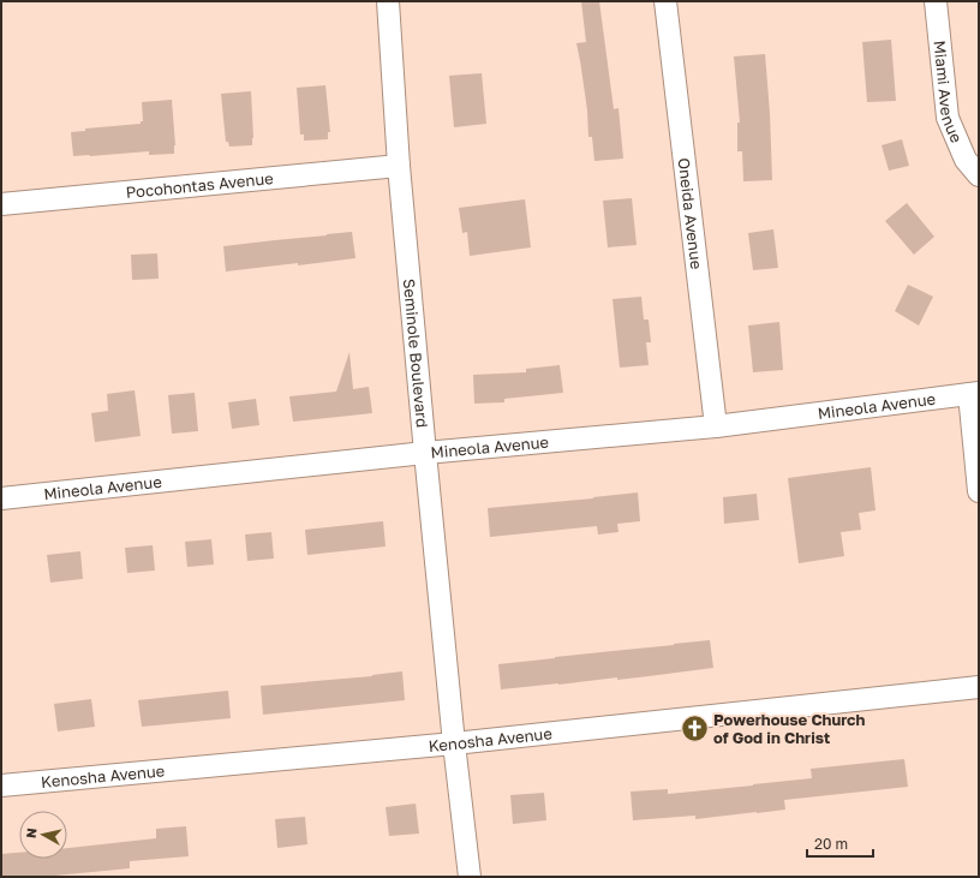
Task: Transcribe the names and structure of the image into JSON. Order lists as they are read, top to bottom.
{
  "streets": {
    "street": [
      "Miami Avenue",
      "Pocohontas Avenue",
      "Oneida Avenue",
      "Seminole Boulevard",
      "Mineola Avenue",
      "Kenosha Avenue"
    ]
  },
  "crossings": [
    ["Pocohontas Avenue", "Seminole Boulevard"],
    ["Oneida Avenue", "Mineola Avenue"],
    ["Seminole Boulevard", "Mineola Avenue"],
    ["Seminole Boulevard", "Kenosha Avenue"]
  ],
  "places": {
    "church": ["Powerhouse Church of God in Christ"]
  },
  "scale_bar": "20 m",
  "north": "left"
}
